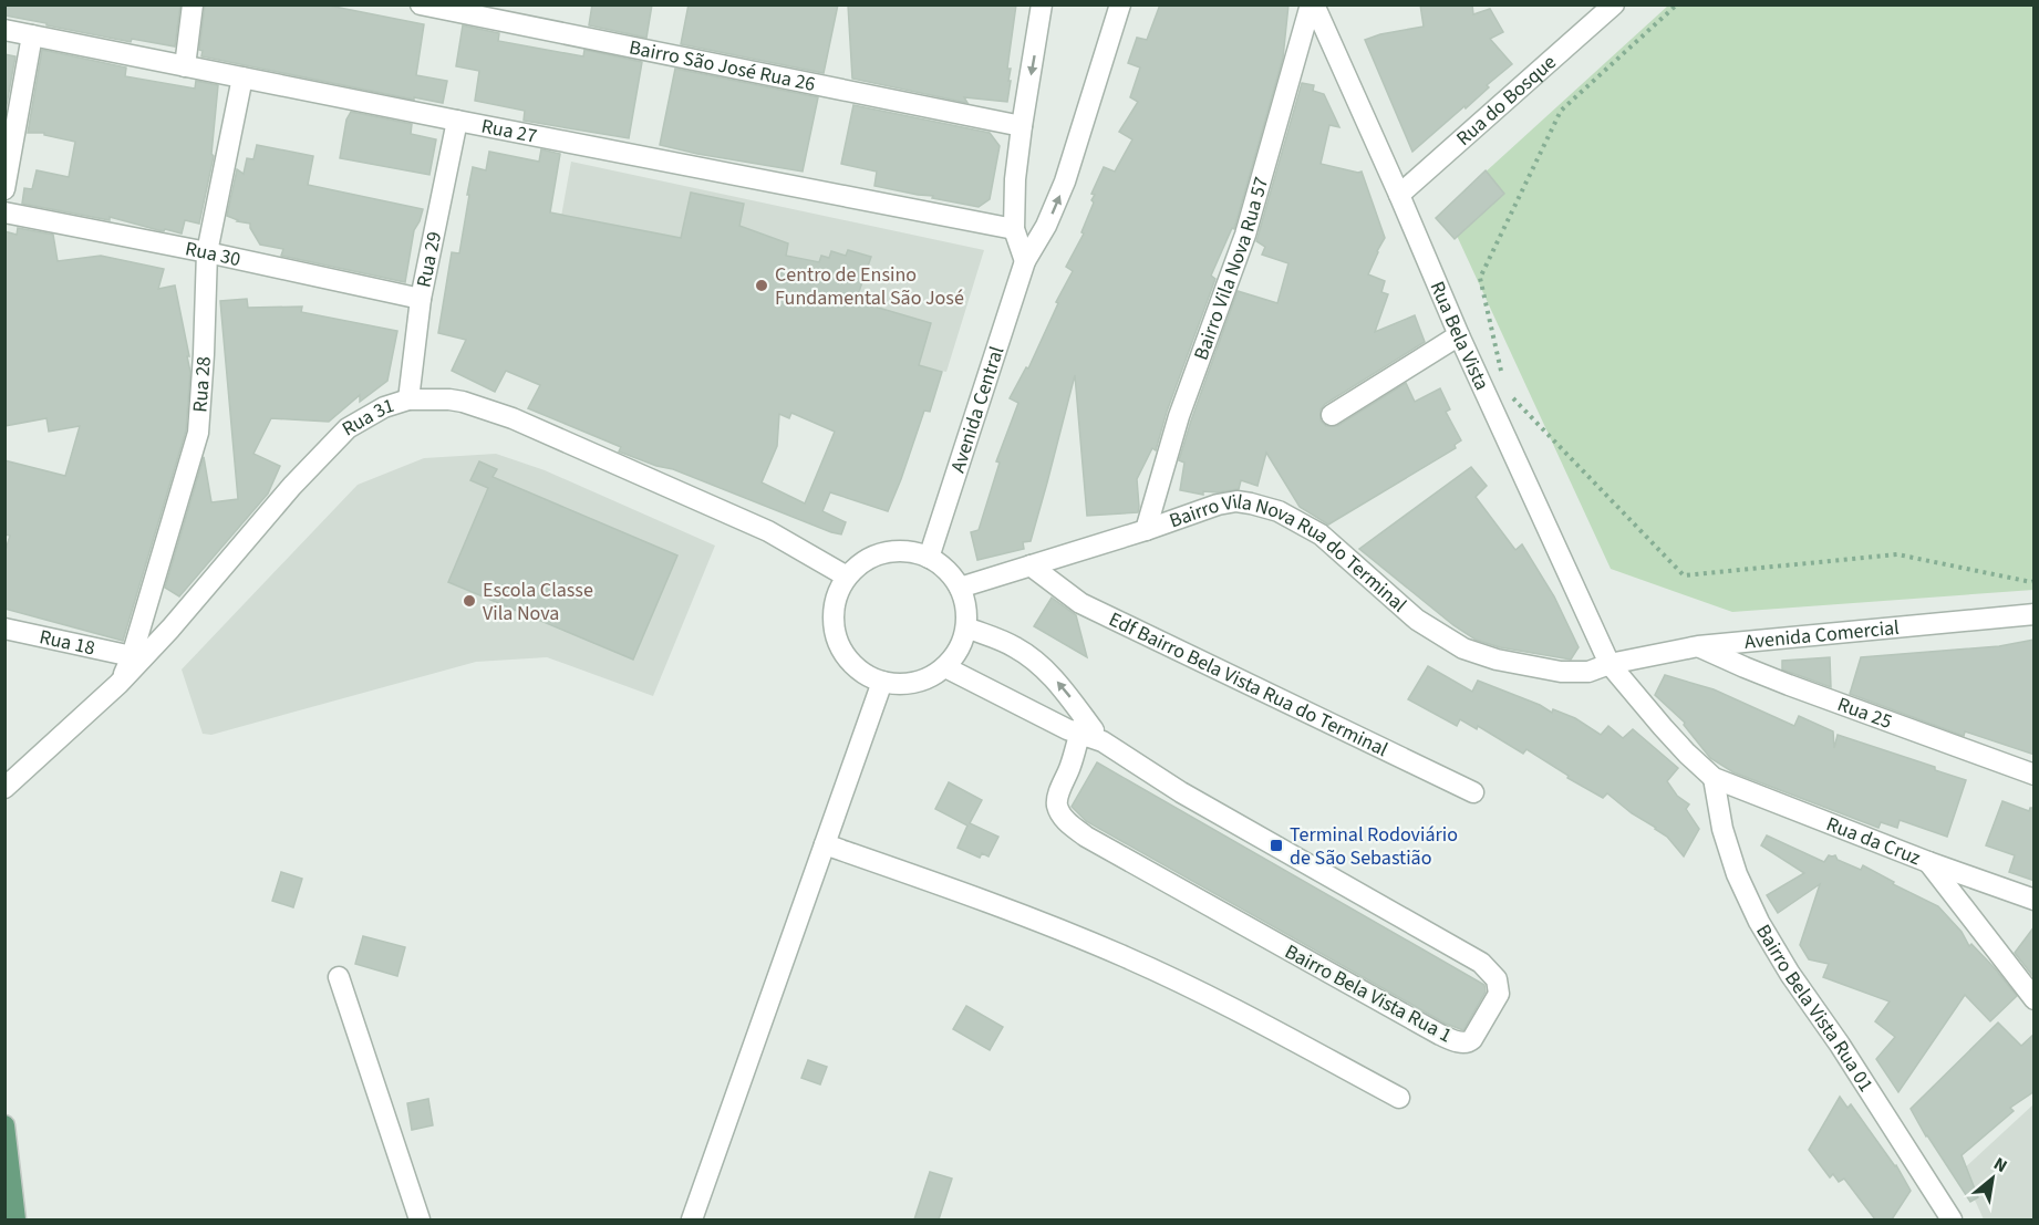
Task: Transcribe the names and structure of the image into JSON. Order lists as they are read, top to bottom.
{
  "streets": {
    "street": [
      "Bairro São José Rua 26",
      "Rua do Bosque",
      "Rua 27",
      "Rua 30",
      "Rua 29",
      "Bairro Vila Nova Rua 57",
      "Rua Bela Vista",
      "Rua 28",
      "Avenida Central",
      "Rua 31",
      "Bairro Vila Nova Rua do Terminal",
      "Avenida Comercial",
      "Rua 18",
      "Edf Bairro Bela Vista Rua do Terminal",
      "Rua 25",
      "Rua da Cruz",
      "Bairro Bela Vista Rua 1",
      "Bairro Bela Vista Rua 01"
    ]
  },
  "crossings": [
    ["Rua do Bosque", "Rua Bela Vista"],
    ["Rua 27", "Rua 29"],
    ["Rua 27", "Rua 28"],
    ["Rua 30", "Rua 29"],
    ["Rua 30", "Rua 28"],
    ["Rua 29", "Rua 31"],
    ["Bairro Vila Nova Rua 57", "Rua Bela Vista"],
    ["Bairro Vila Nova Rua 57", "Bairro Vila Nova Rua do Terminal"],
    ["Rua Bela Vista", "Bairro Vila Nova Rua do Terminal"],
    ["Rua Bela Vista", "Avenida Comercial"],
    ["Rua Bela Vista", "Rua da Cruz"],
    ["Rua Bela Vista", "Bairro Bela Vista Rua 01"],
    ["Rua 28", "Rua 31"],
    ["Rua 28", "Rua 18"],
    ["Avenida Central", "Rua 31"],
    ["Avenida Central", "Bairro Vila Nova Rua do Terminal"],
    ["Rua 31", "Bairro Vila Nova Rua do Terminal"],
    ["Bairro Vila Nova Rua do Terminal", "Avenida Comercial"],
    ["Bairro Vila Nova Rua do Terminal", "Edf Bairro Bela Vista Rua do Terminal"],
    ["Avenida Comercial", "Rua 25"],
    ["Rua da Cruz", "Bairro Bela Vista Rua 01"]
  ],
  "places": {
    "other": ["Centro de Ensino Fundamental São José", "Escola Classe Vila Nova"],
    "transit": ["Terminal Rodoviário de São Sebastião"]
  },
  "north": "top right"
}
